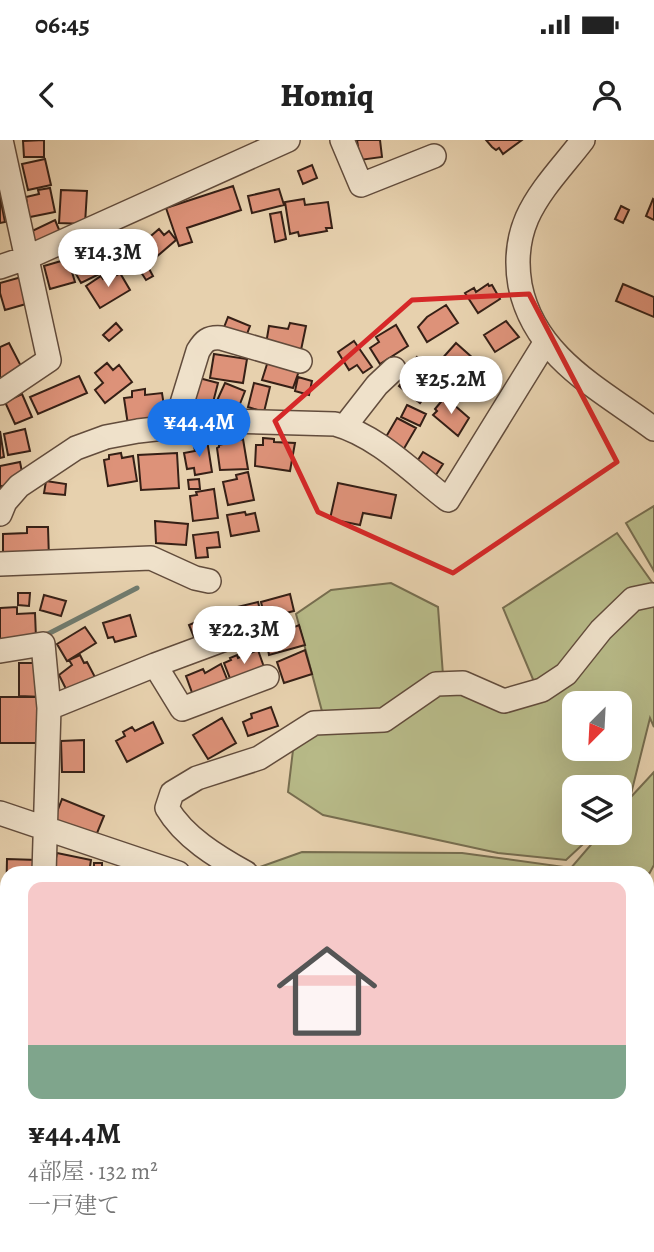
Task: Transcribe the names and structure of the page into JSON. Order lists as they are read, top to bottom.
{
  "north": "bottom left",
  "page": {
    "status": "06:45",
    "header": "Homiq",
    "price": [
      "¥14.3M",
      "¥25.2M",
      "¥44.4M",
      "¥22.3M"
    ],
    "list": [
      {
        "name": "¥44.4M",
        "note": "4部屋 · 132 m² · 一戸建て"
      }
    ]
  }
}
